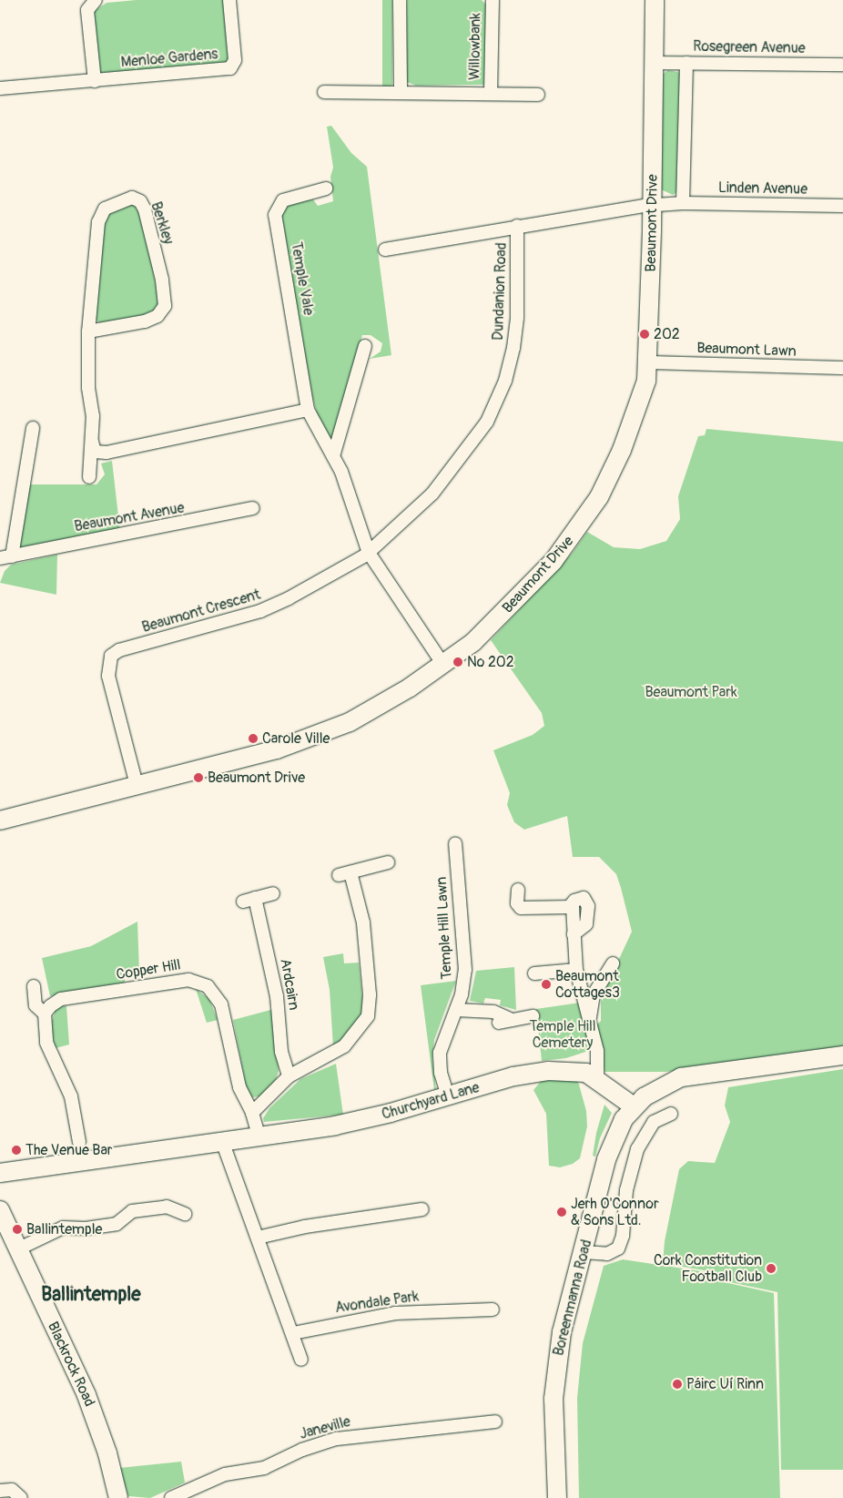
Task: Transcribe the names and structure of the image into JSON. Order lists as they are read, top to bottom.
{
  "streets": {
    "street": [
      "Willowbank",
      "Rosegreen Avenue",
      "Menloe Gardens",
      "Linden Avenue",
      "Berkley",
      "Beaumont Drive",
      "Temple Vale",
      "Dundanion Road",
      "Beaumont Lawn",
      "Beaumont Avenue",
      "Beaumont Crescent",
      "Temple Hill Lawn",
      "Copper Hill",
      "Ardcairn",
      "Churchyard Lane",
      "Boreenmanna Road",
      "Avondale Park",
      "Blackrock Road",
      "Janeville"
    ]
  },
  "crossings": [
    ["Rosegreen Avenue", "Beaumont Drive"],
    ["Linden Avenue", "Beaumont Drive"],
    ["Linden Avenue", "Dundanion Road"],
    ["Beaumont Drive", "Beaumont Lawn"],
    ["Beaumont Drive", "Beaumont Crescent"],
    ["Temple Vale", "Dundanion Road"],
    ["Temple Vale", "Beaumont Crescent"],
    ["Dundanion Road", "Beaumont Crescent"],
    ["Temple Hill Lawn", "Churchyard Lane"],
    ["Copper Hill", "Churchyard Lane"],
    ["Churchyard Lane", "Boreenmanna Road"]
  ],
  "districts": ["Ballintemple"],
  "parks": ["Beaumont Park", "Temple Hill Cemetery"],
  "places": [
    "202",
    "No 202",
    "Carole Ville",
    "Beaumont Drive",
    "Beaumont Cottages3",
    "The Venue Bar",
    "Jerh O'Connor & Sons Ltd.",
    "Ballintemple",
    "Cork Constitution Football Club",
    "Páirc Uí Rinn"
  ]
}
